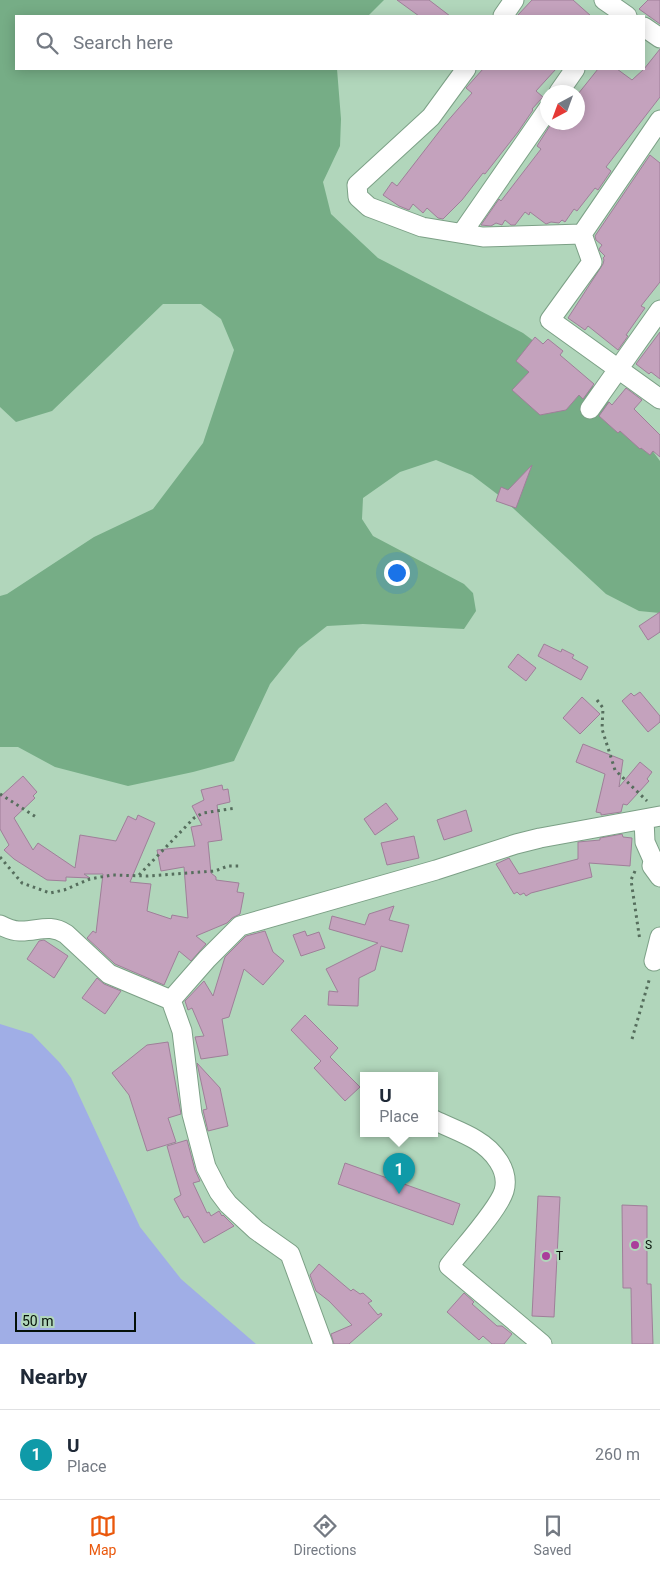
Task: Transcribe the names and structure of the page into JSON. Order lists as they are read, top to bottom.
{
  "places": ["S", "T"],
  "scale_bar": "50 m",
  "north": "bottom left",
  "page": {
    "search": "Search here",
    "popup": ["U", "Place"],
    "pins": "1",
    "scale": "50 m",
    "heading": "Nearby",
    "list": [
      {
        "mark": "1",
        "name": "U",
        "note": "Place",
        "value": "260 m"
      }
    ],
    "nav": ["Map", "Directions", "Saved"]
  }
}
